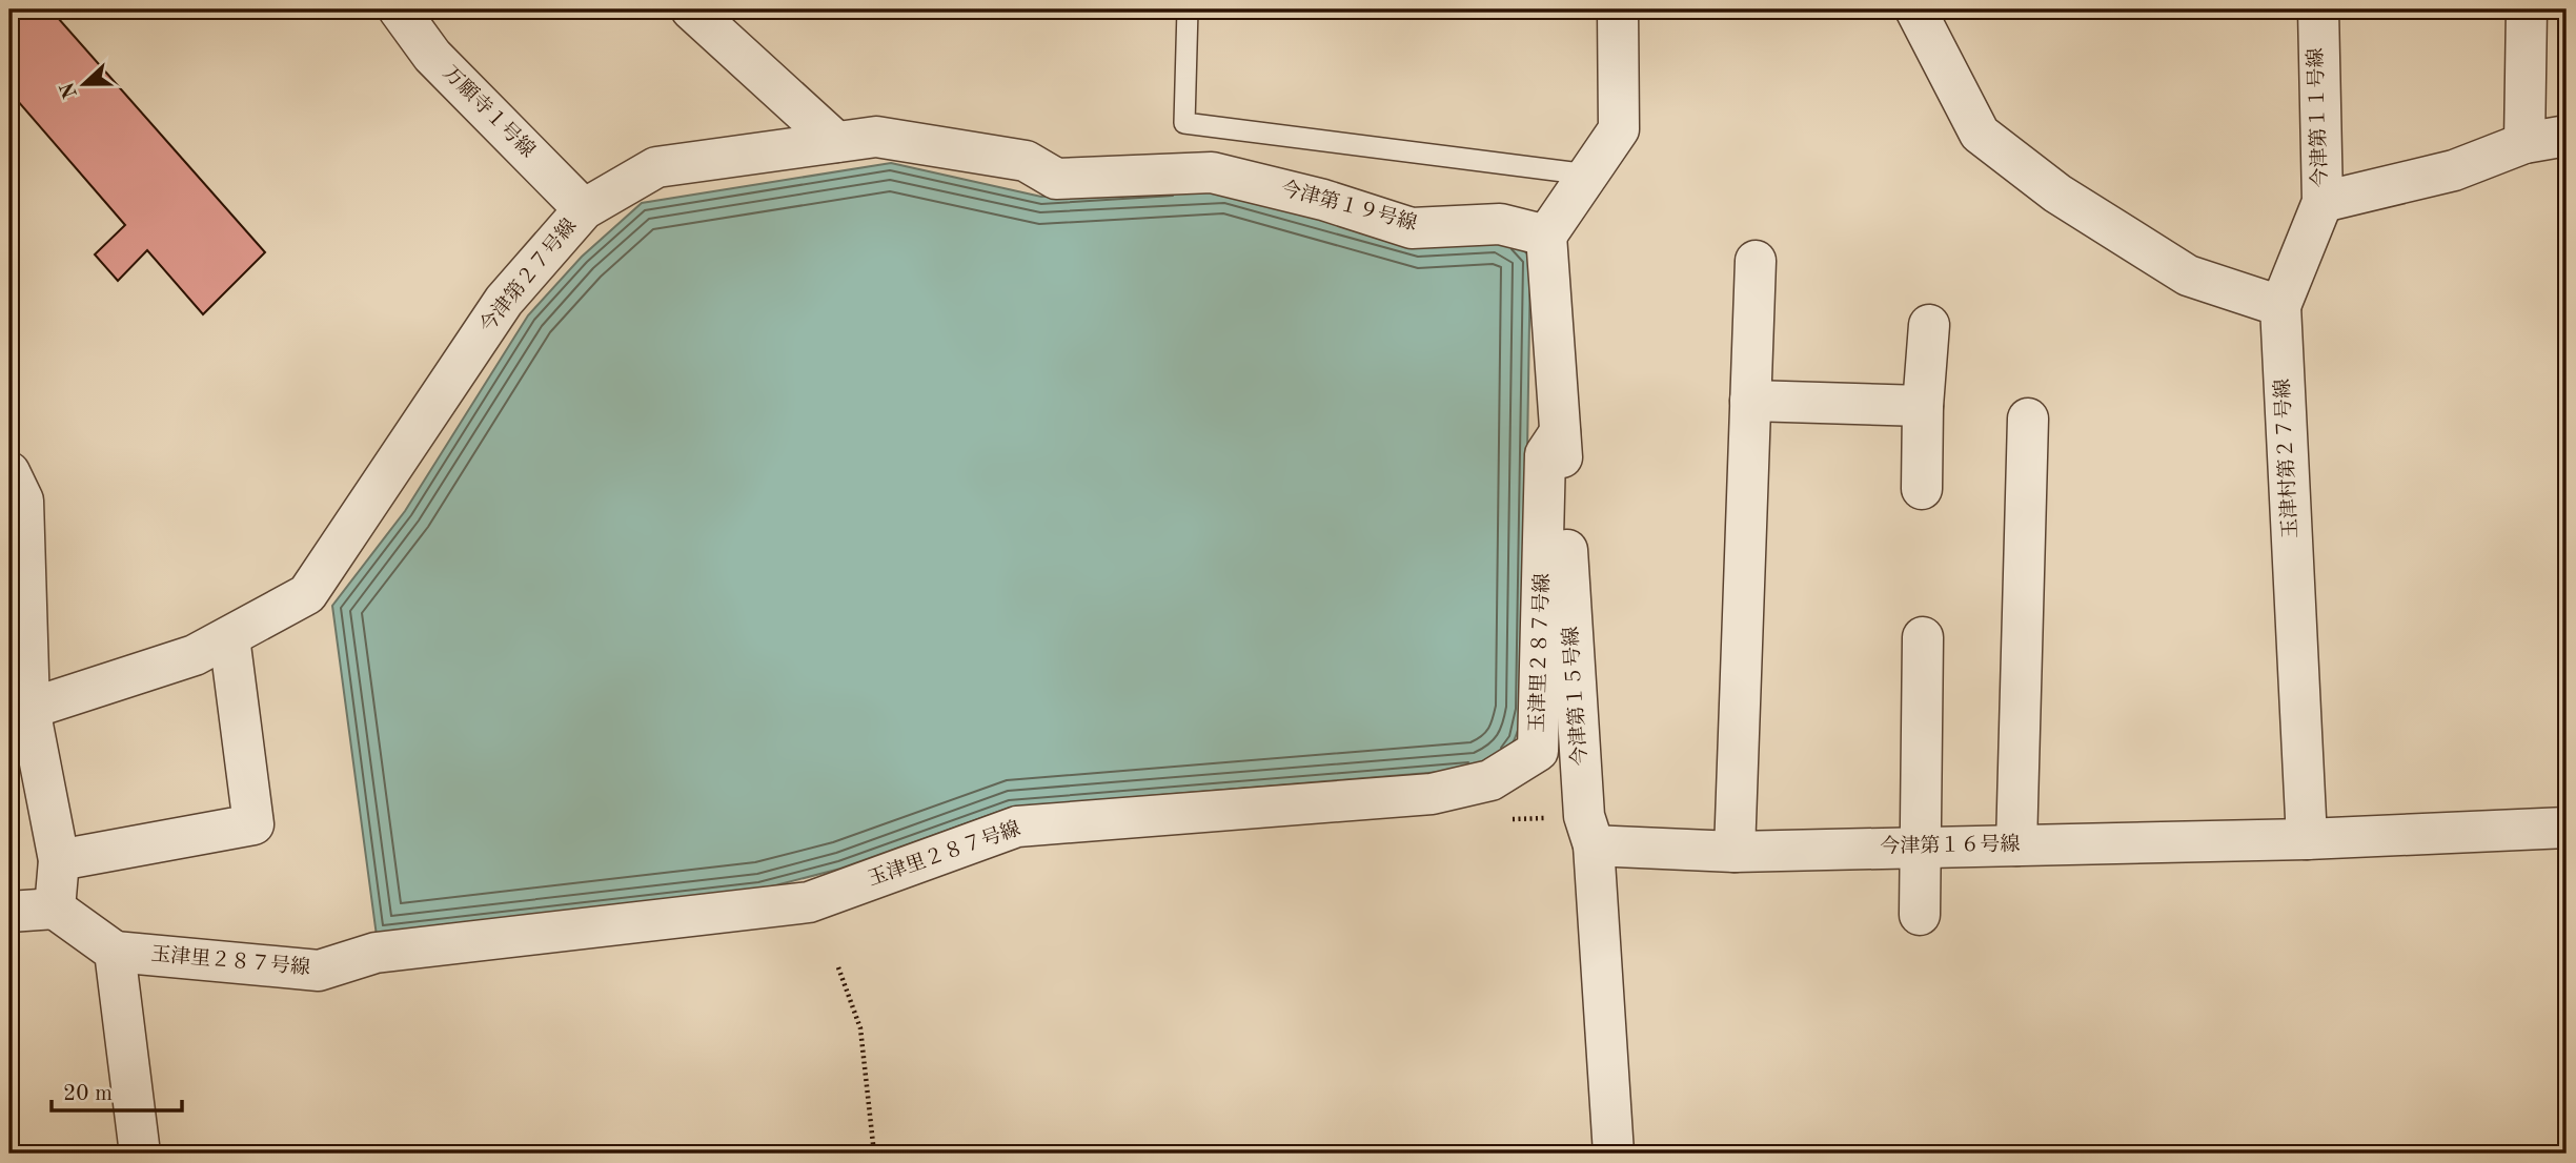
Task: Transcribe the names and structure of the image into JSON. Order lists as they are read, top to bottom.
{
  "streets": {
    "street": [
      "万願寺１号線",
      "今津第１１号線",
      "今津第１９号線",
      "今津第２７号線",
      "玉津村第２７号線",
      "玉津里２８７号線",
      "今津第１５号線",
      "今津第１６号線"
    ]
  },
  "crossings": [
    ["万願寺１号線", "今津第２７号線"],
    ["今津第１１号線", "玉津村第２７号線"],
    ["今津第１９号線", "今津第２７号線"],
    ["今津第１９号線", "今津第１５号線"],
    ["玉津村第２７号線", "今津第１６号線"],
    ["玉津里２８７号線", "今津第１５号線"],
    ["今津第１５号線", "今津第１６号線"]
  ],
  "scale_bar": "20 m",
  "north": "left"
}
